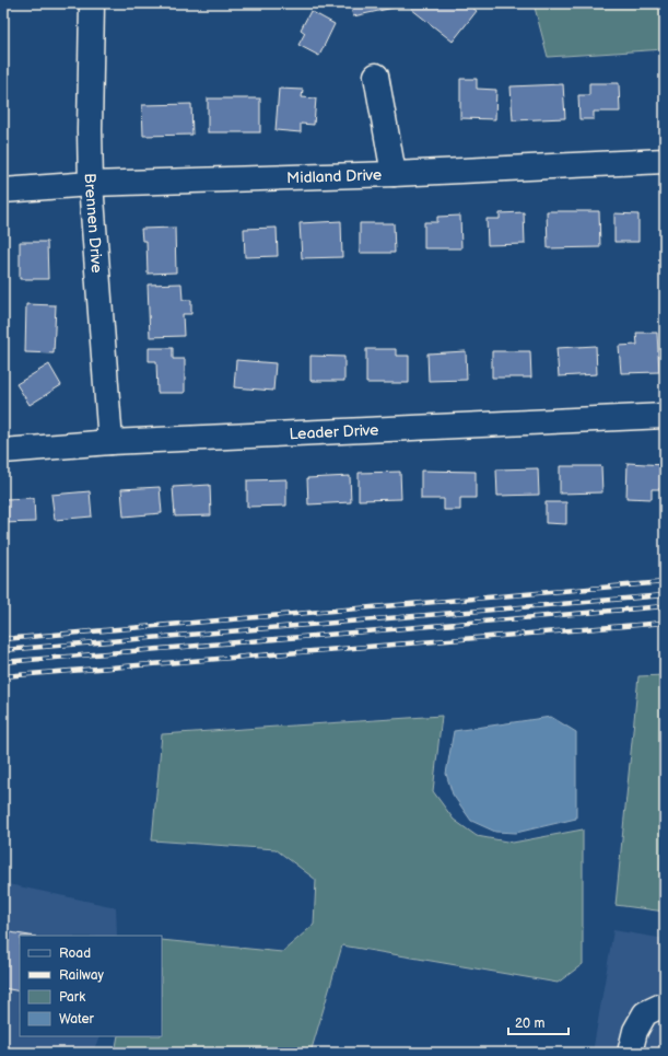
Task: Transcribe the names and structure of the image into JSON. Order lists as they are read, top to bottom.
{
  "streets": {
    "street": ["Midland Drive", "Brennen Drive", "Leader Drive"]
  },
  "crossings": [
    ["Midland Drive", "Brennen Drive"],
    ["Brennen Drive", "Leader Drive"]
  ],
  "legend": [
    "Road",
    "Railway",
    "Park",
    "Water"
  ],
  "scale_bar": "20 m"
}
